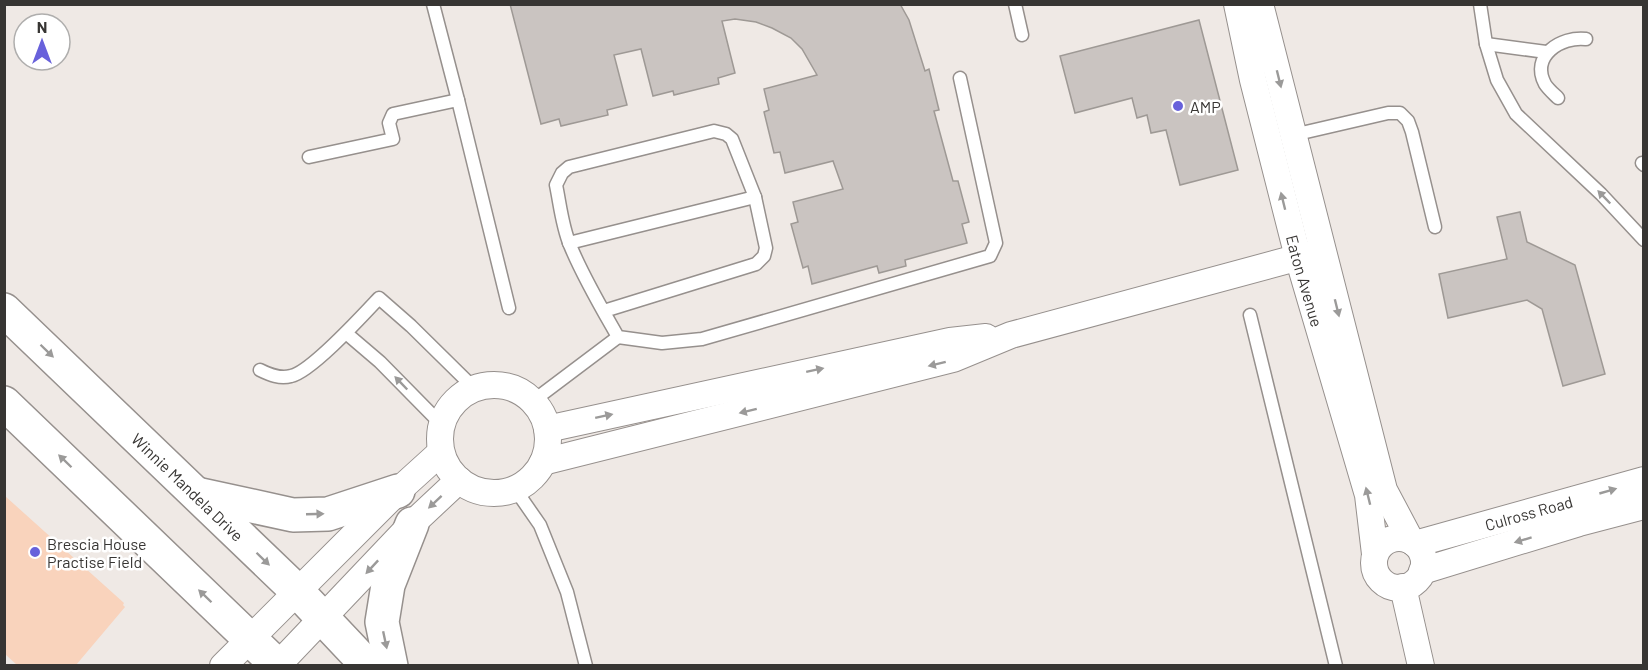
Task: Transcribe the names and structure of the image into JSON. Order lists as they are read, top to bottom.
{
  "streets": {
    "main road": ["Winnie Mandela Drive"],
    "street": ["Eaton Avenue", "Culross Road"]
  },
  "crossings": [
    ["Eaton Avenue", "Culross Road"]
  ],
  "places": ["AMP", "Brescia House Practise Field"],
  "north": "top"
}
